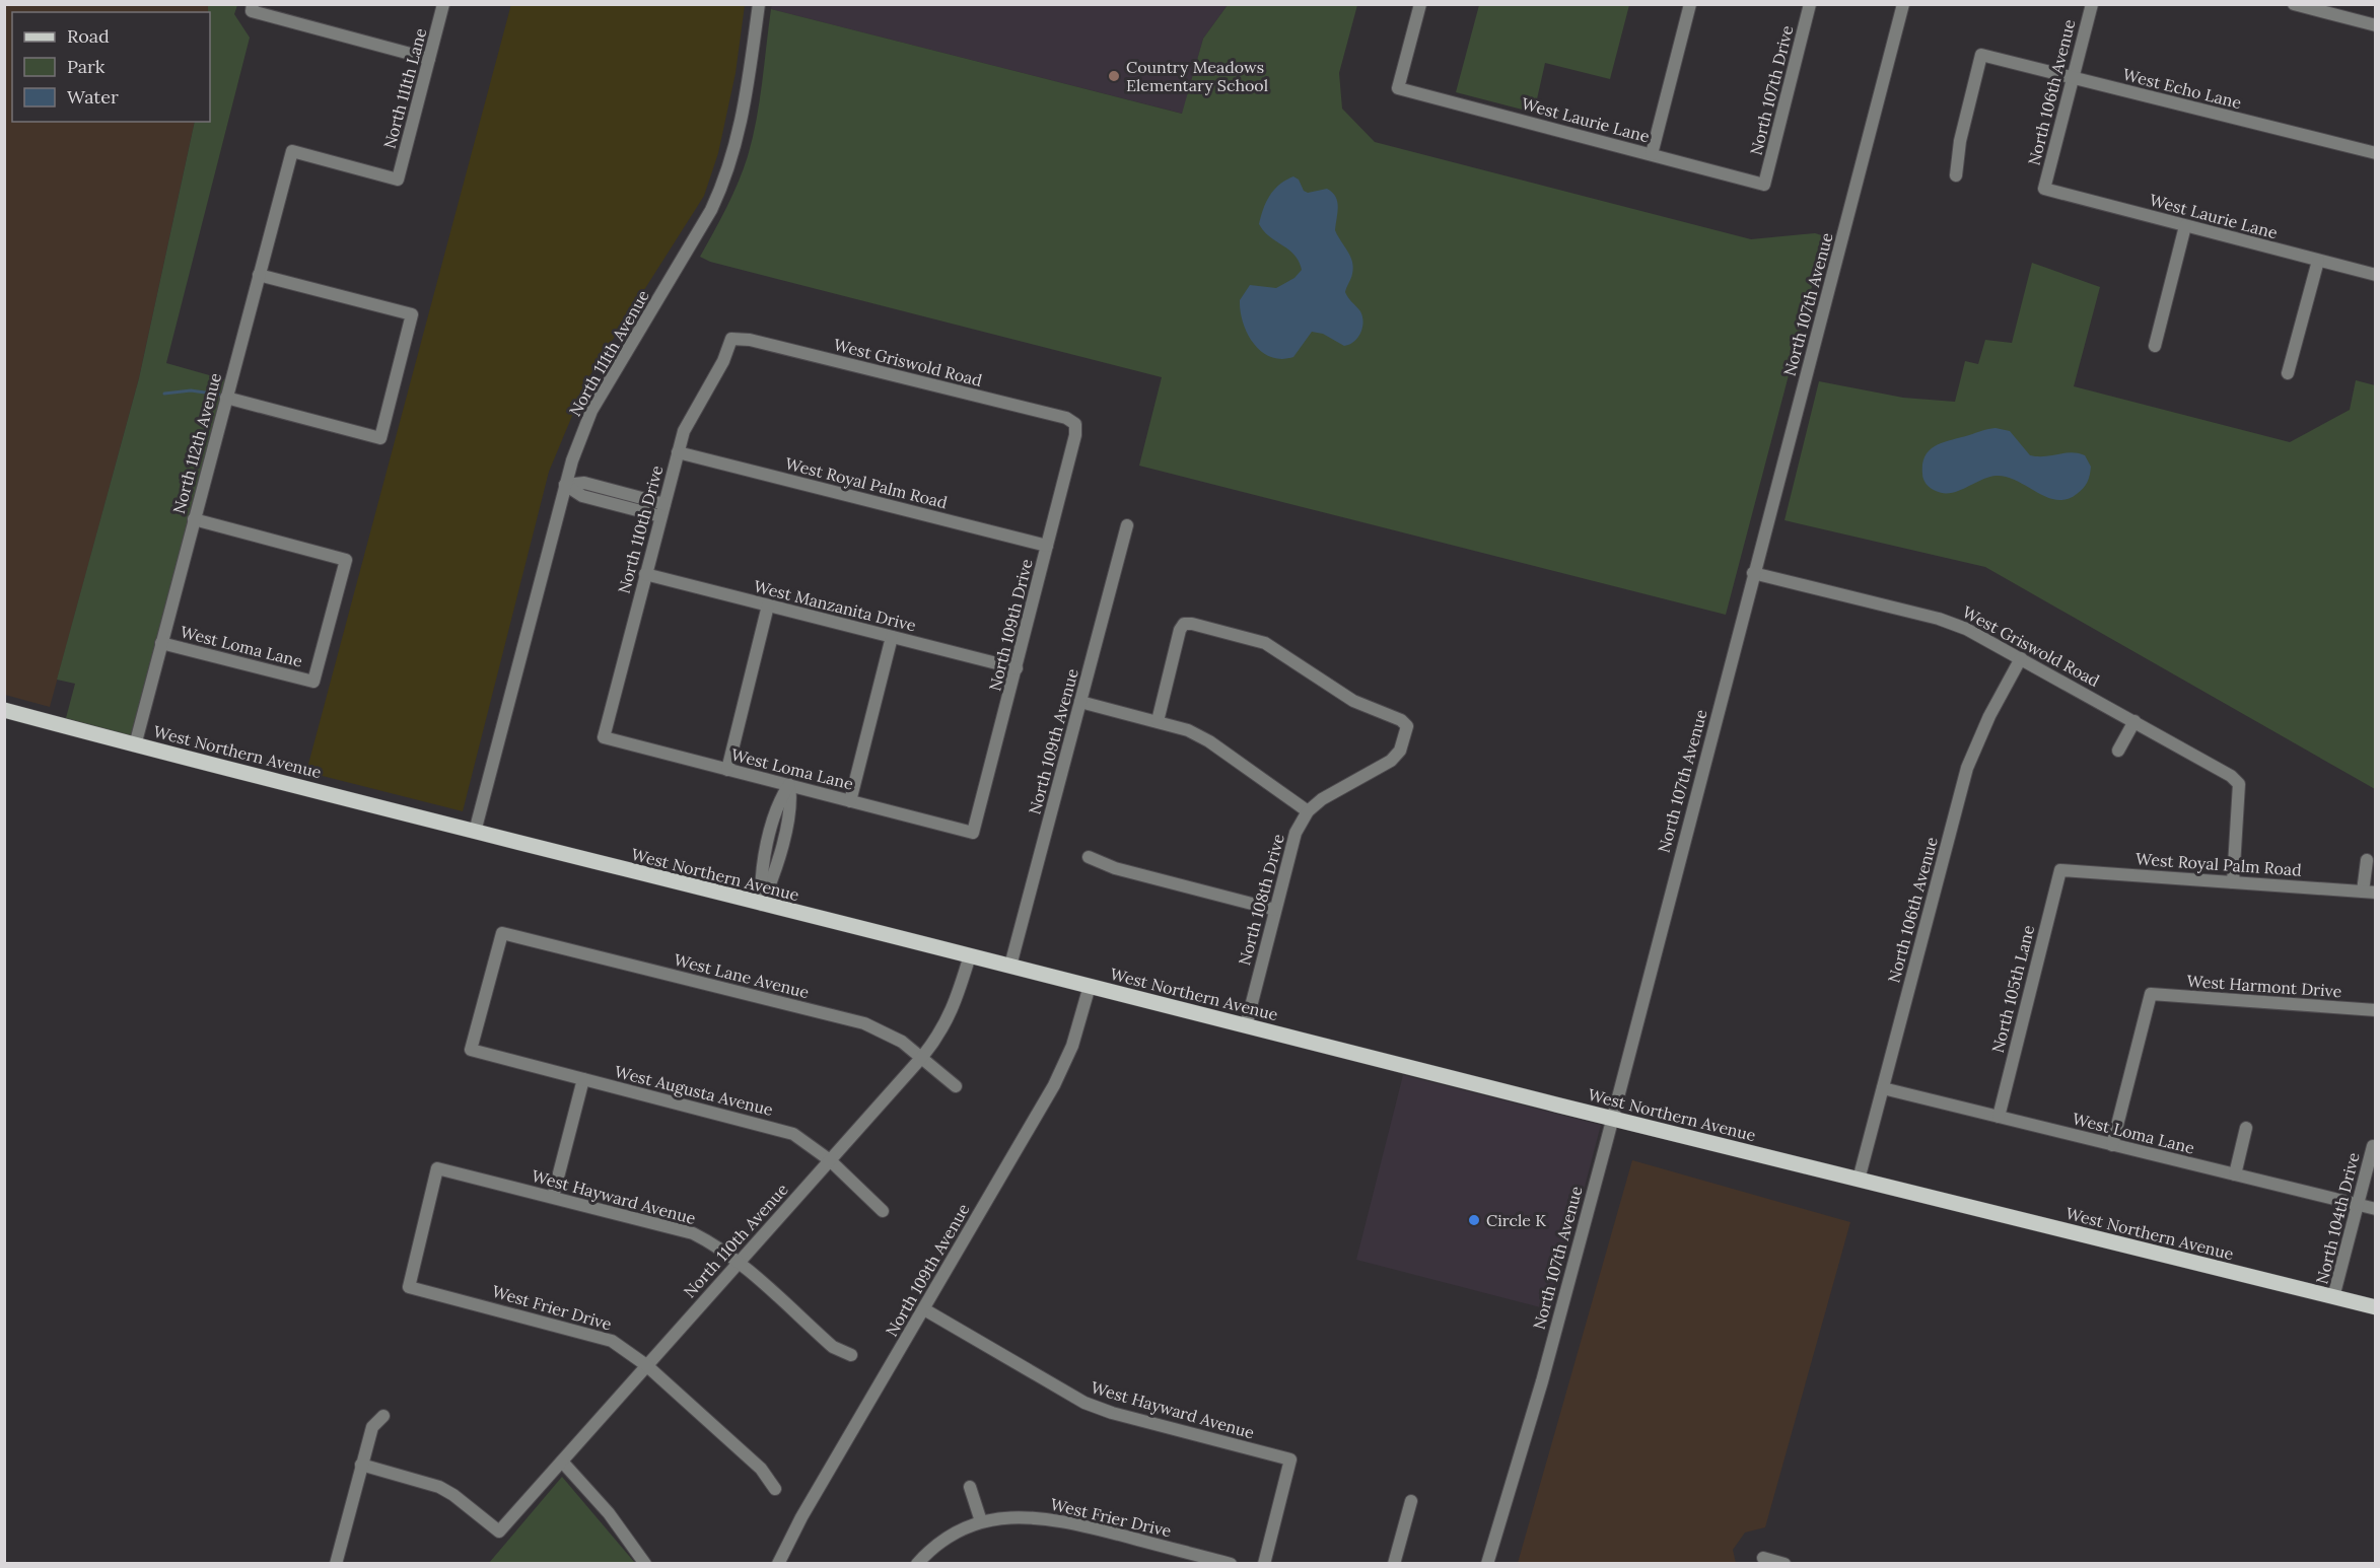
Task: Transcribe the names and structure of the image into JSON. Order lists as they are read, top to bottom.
{
  "streets": {
    "main road": ["West Northern Avenue"],
    "street": [
      "North 111th Lane",
      "West Echo Lane",
      "North 107th Drive",
      "North 106th Avenue",
      "West Laurie Lane",
      "North 107th Avenue",
      "North 111th Avenue",
      "West Griswold Road",
      "North 112th Avenue",
      "West Royal Palm Road",
      "North 110th Drive",
      "West Manzanita Drive",
      "North 109th Drive",
      "West Loma Lane",
      "North 109th Avenue",
      "North 108th Drive",
      "West Lane Avenue",
      "West Harmont Drive",
      "North 105th Lane",
      "West Augusta Avenue",
      "West Hayward Avenue",
      "North 104th Drive",
      "North 110th Avenue",
      "West Frier Drive"
    ]
  },
  "crossings": [
    ["North 111th Lane", "North 112th Avenue"],
    ["West Echo Lane", "North 106th Avenue"],
    ["North 107th Drive", "West Laurie Lane"],
    ["North 106th Avenue", "West Laurie Lane"],
    ["North 106th Avenue", "West Griswold Road"],
    ["North 106th Avenue", "West Loma Lane"],
    ["North 106th Avenue", "West Northern Avenue"],
    ["North 107th Avenue", "West Griswold Road"],
    ["North 107th Avenue", "West Northern Avenue"],
    ["North 111th Avenue", "West Northern Avenue"],
    ["West Griswold Road", "West Royal Palm Road"],
    ["West Griswold Road", "North 110th Drive"],
    ["West Griswold Road", "North 109th Drive"],
    ["North 112th Avenue", "West Loma Lane"],
    ["North 112th Avenue", "West Northern Avenue"],
    ["West Royal Palm Road", "North 110th Drive"],
    ["West Royal Palm Road", "North 109th Drive"],
    ["West Royal Palm Road", "North 105th Lane"],
    ["North 110th Drive", "West Manzanita Drive"],
    ["North 110th Drive", "West Loma Lane"],
    ["West Manzanita Drive", "North 109th Drive"],
    ["North 109th Drive", "West Loma Lane"],
    ["West Loma Lane", "West Harmont Drive"],
    ["West Loma Lane", "North 105th Lane"],
    ["West Loma Lane", "North 104th Drive"],
    ["North 109th Avenue", "West Northern Avenue"],
    ["North 109th Avenue", "West Hayward Avenue"],
    ["West Northern Avenue", "North 108th Drive"],
    ["West Northern Avenue", "North 104th Drive"],
    ["West Northern Avenue", "North 110th Avenue"],
    ["West Lane Avenue", "West Augusta Avenue"],
    ["West Lane Avenue", "North 110th Avenue"],
    ["West Augusta Avenue", "North 110th Avenue"],
    ["West Hayward Avenue", "North 110th Avenue"],
    ["West Hayward Avenue", "West Frier Drive"],
    ["North 110th Avenue", "West Frier Drive"]
  ],
  "places": ["Country Meadows Elementary School", "Circle K"],
  "legend": ["Road", "Park", "Water"]
}
